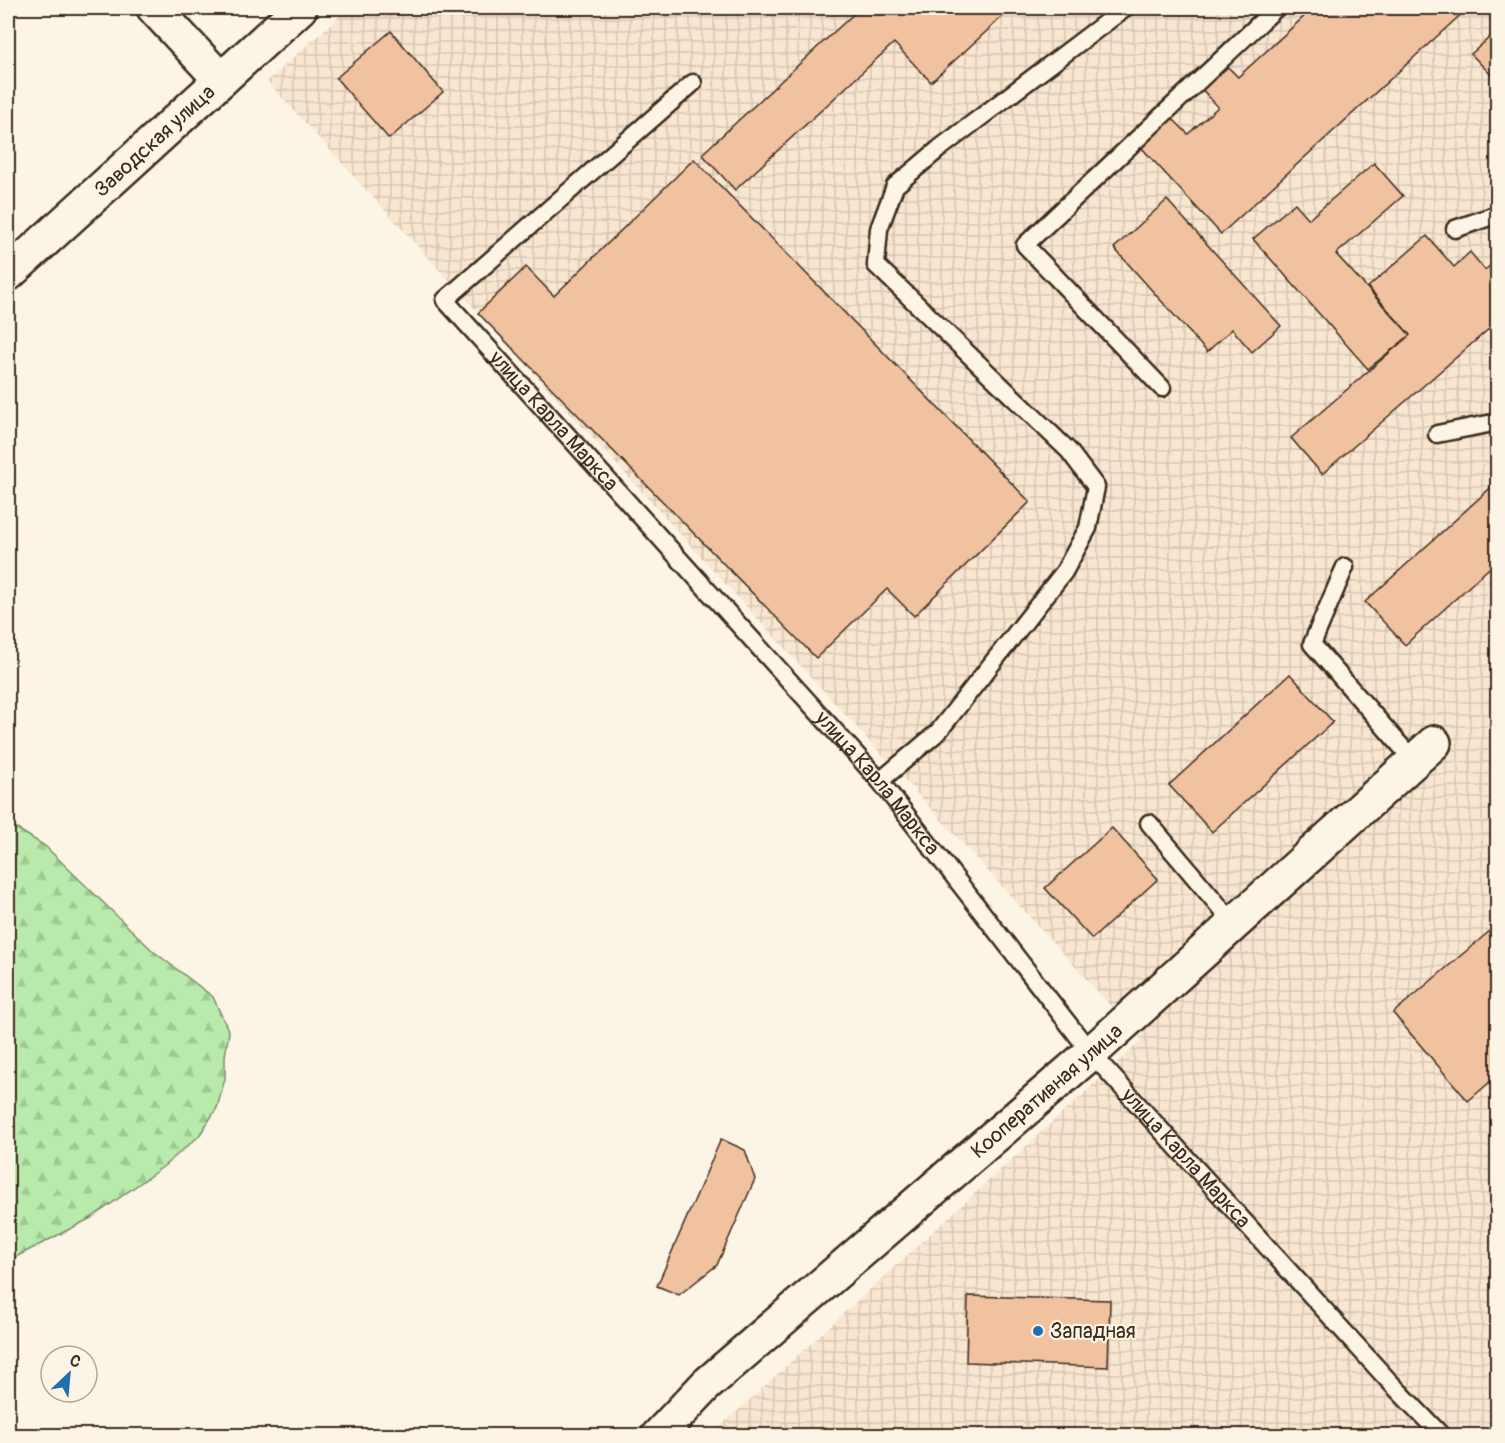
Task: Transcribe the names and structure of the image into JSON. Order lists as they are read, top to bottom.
{
  "streets": {
    "street": ["Заводская улица", "Кооперативная улица"],
    "lane": ["улица Карла Маркса"]
  },
  "crossings": [
    ["улица Карла Маркса", "Кооперативная улица"]
  ],
  "places": ["Западная"],
  "north": "top right"
}
